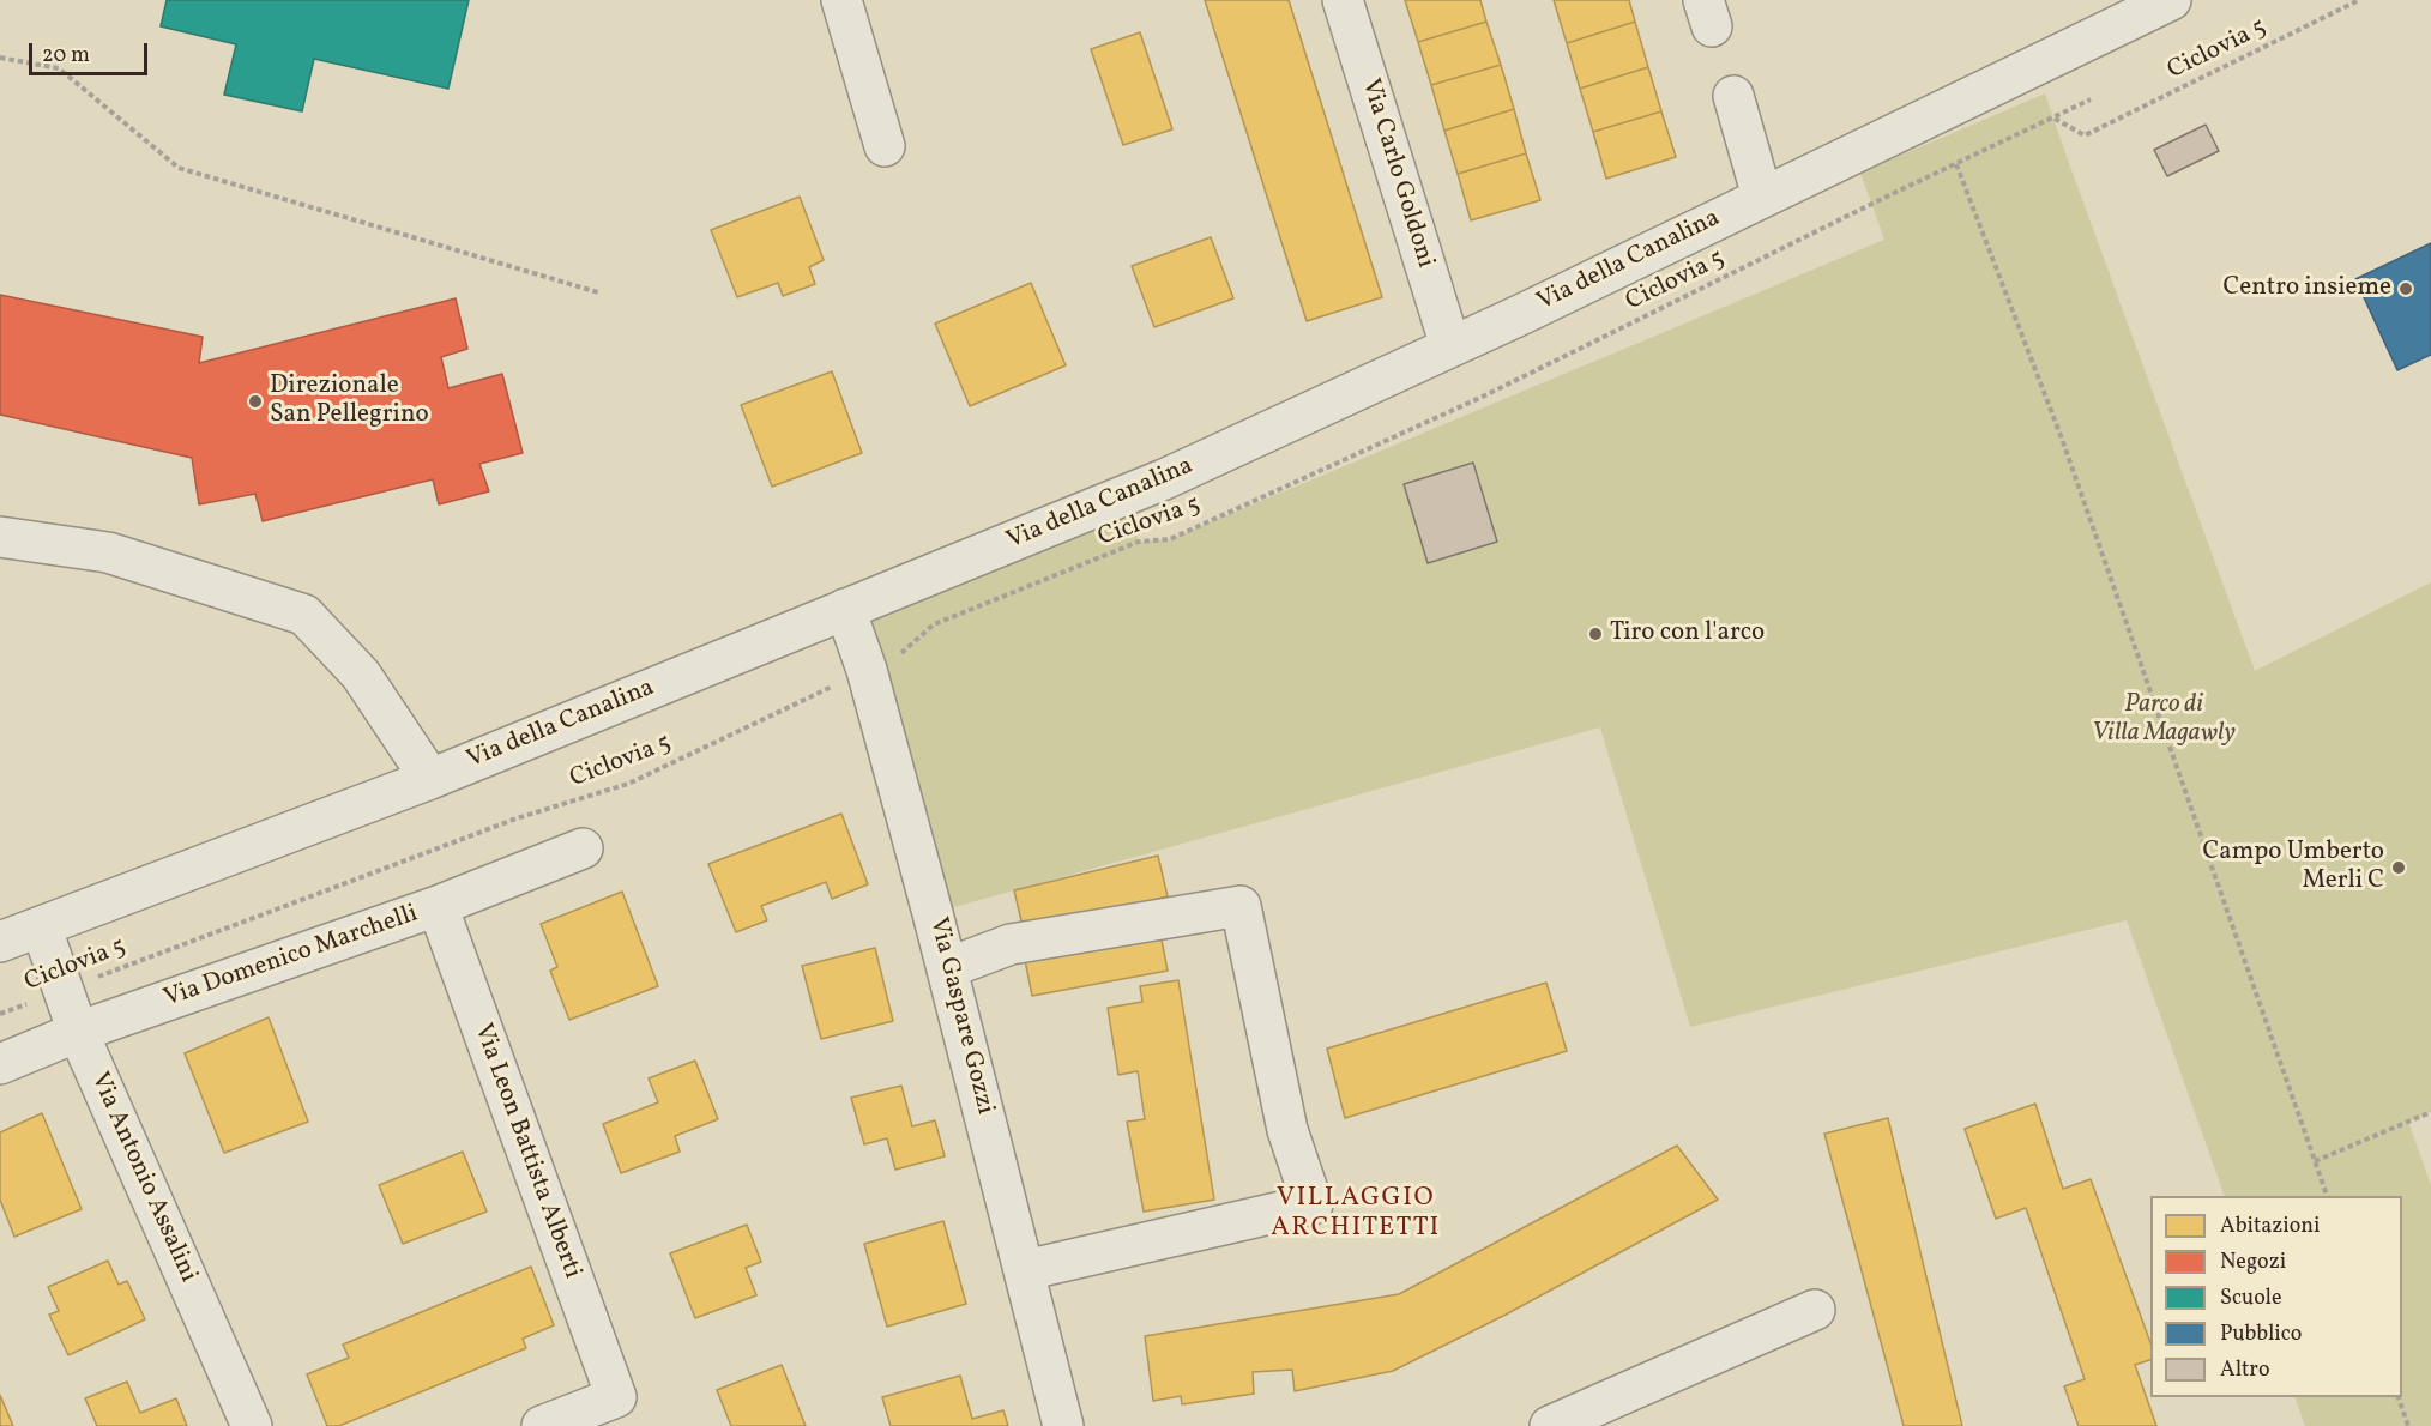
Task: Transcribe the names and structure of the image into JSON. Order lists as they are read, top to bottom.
{
  "streets": {
    "street": [
      "Via Carlo Goldoni",
      "Via della Canalina",
      "Via Domenico Marchelli",
      "Via Gaspare Gozzi",
      "Via Leon Battista Alberti",
      "Via Antonio Assalini"
    ],
    "path": ["Ciclovia 5"]
  },
  "crossings": [
    ["Ciclovia 5", "Via Gaspare Gozzi"],
    ["Ciclovia 5", "Via Antonio Assalini"],
    ["Via Carlo Goldoni", "Via della Canalina"],
    ["Via della Canalina", "Via Gaspare Gozzi"],
    ["Via della Canalina", "Via Antonio Assalini"],
    ["Via Domenico Marchelli", "Via Leon Battista Alberti"],
    ["Via Domenico Marchelli", "Via Antonio Assalini"]
  ],
  "districts": ["VILLAGGIO ARCHITETTI"],
  "parks": ["Parco di Villa Magawly"],
  "places": [
    "Centro insieme",
    "Direzionale San Pellegrino",
    "Tiro con l'arco",
    "Campo Umberto Merli C"
  ],
  "legend": [
    "Abitazioni",
    "Negozi",
    "Scuole",
    "Pubblico",
    "Altro"
  ],
  "scale_bar": "20 m"
}
